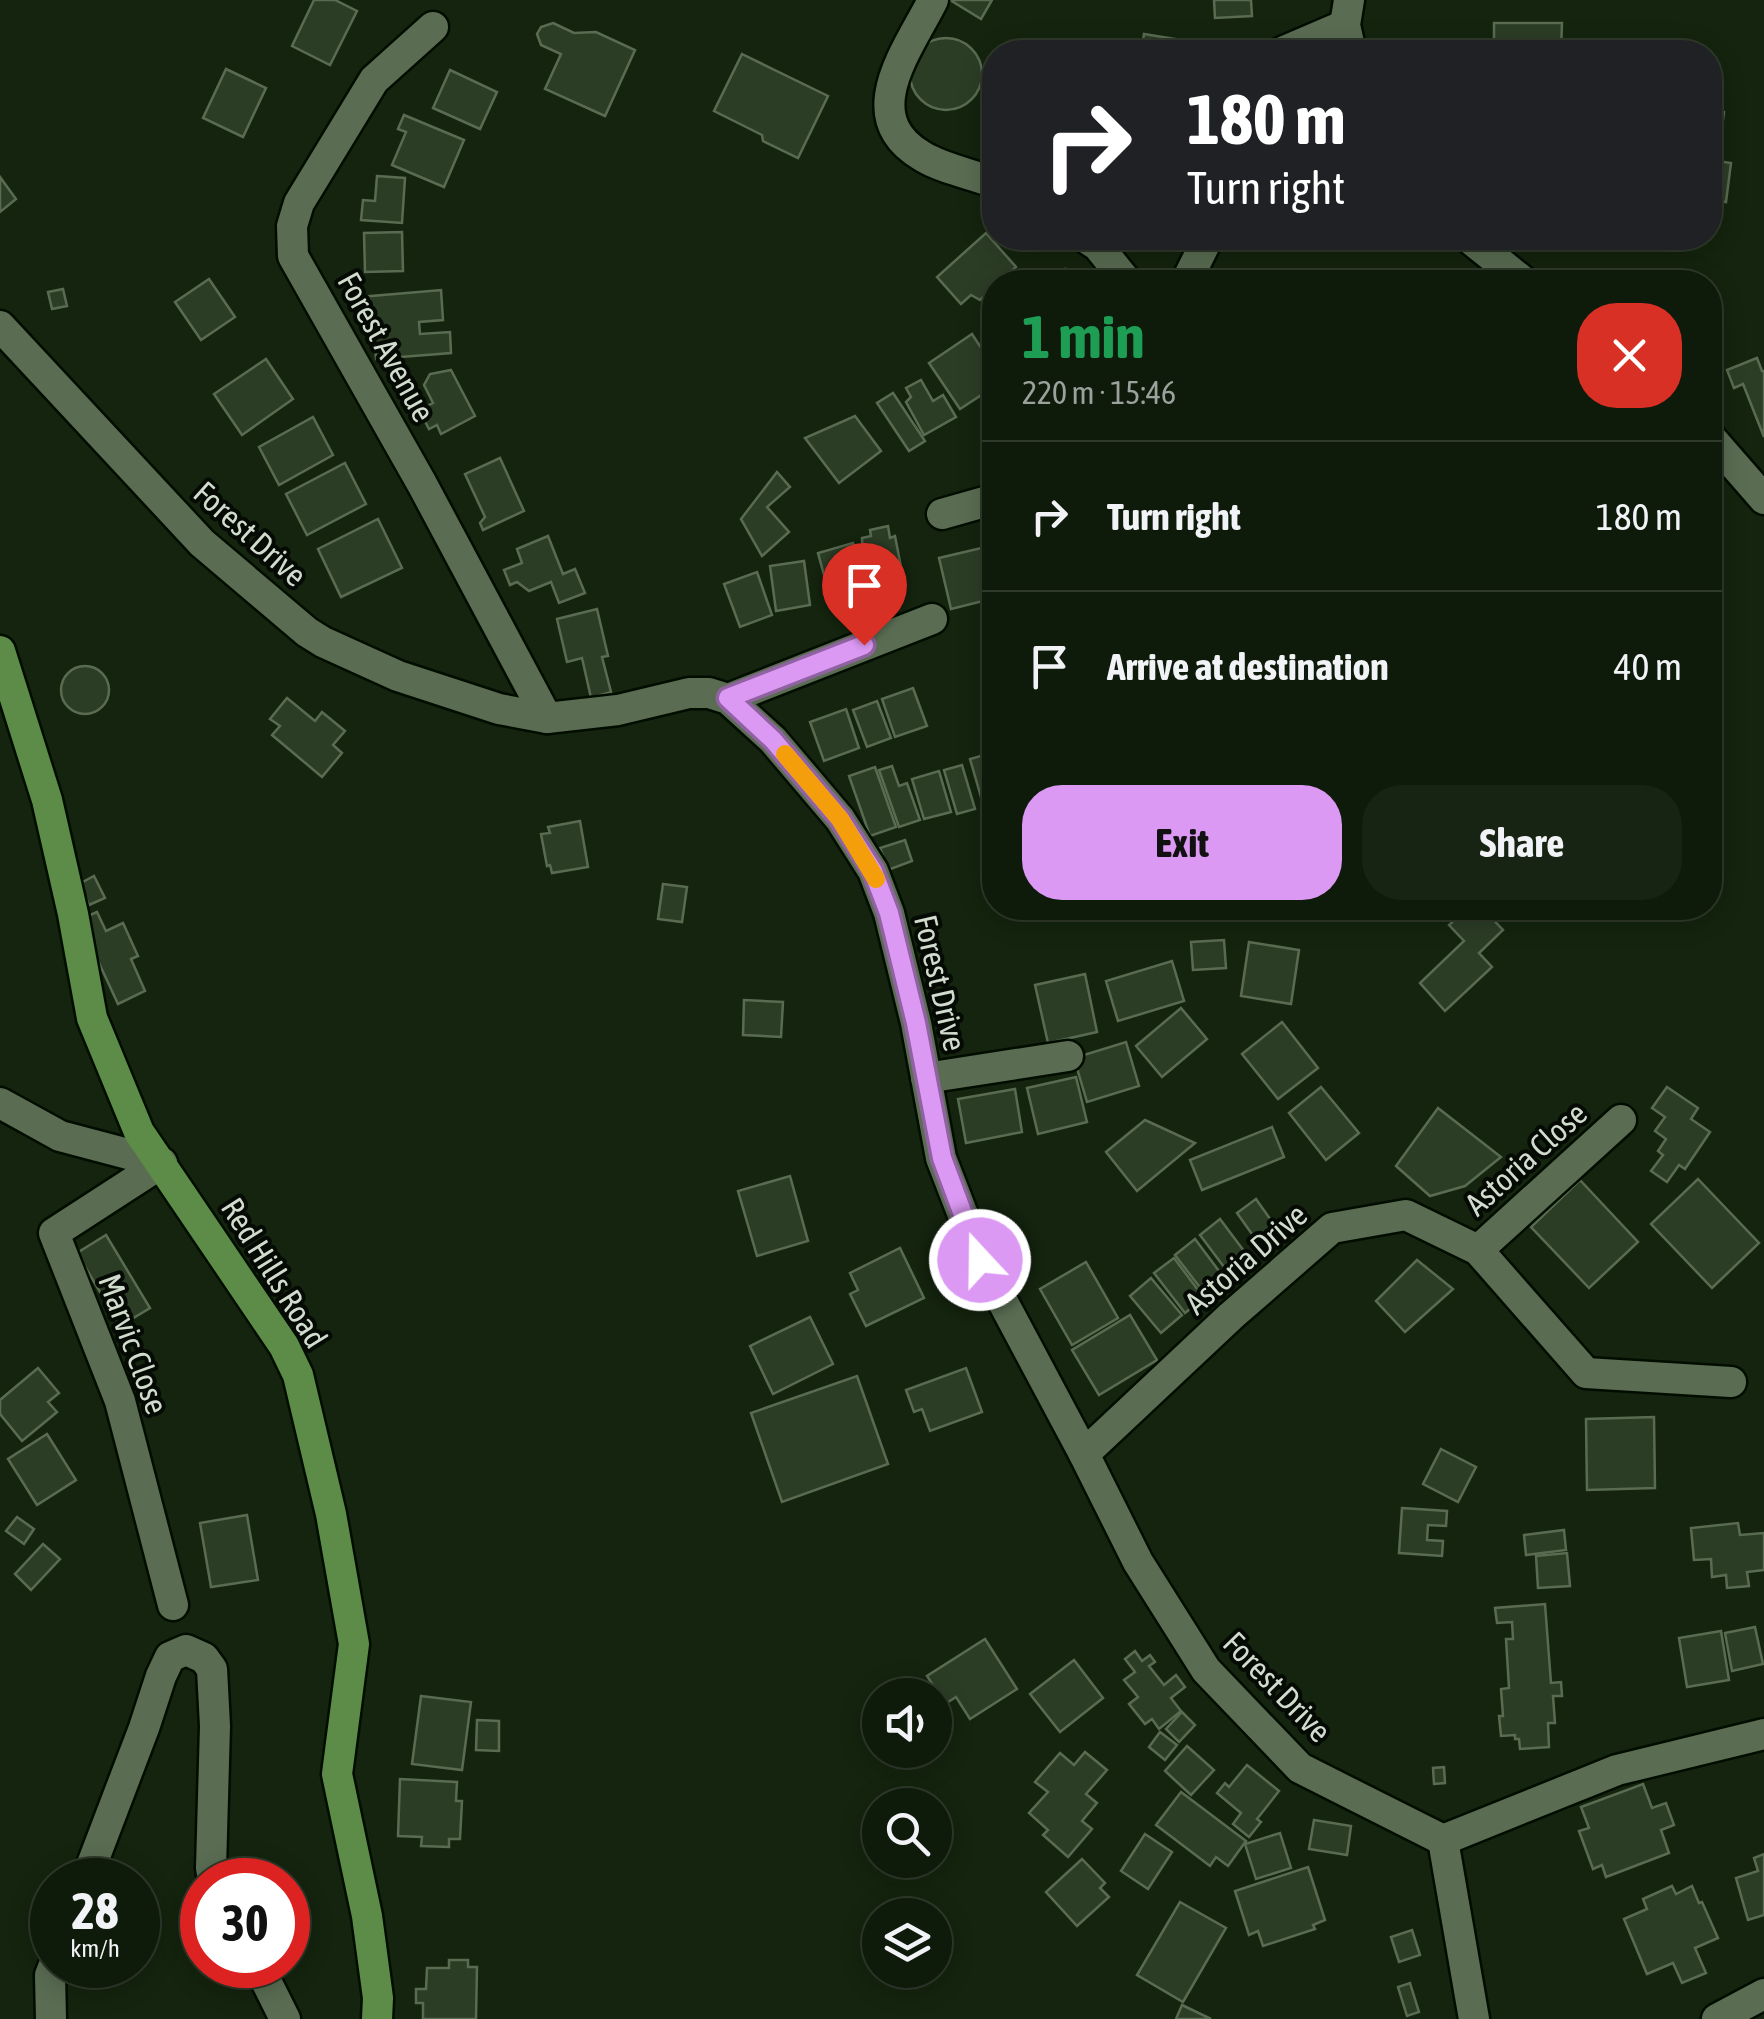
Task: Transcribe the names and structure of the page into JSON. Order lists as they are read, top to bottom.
{
  "streets": {
    "main road": ["Red Hills Road"],
    "street": [
      "Forest Avenue",
      "Forest Drive",
      "Astoria Close",
      "Astoria Drive",
      "Marvic Close"
    ]
  },
  "crossings": [
    ["Forest Avenue", "Forest Drive"],
    ["Forest Drive", "Astoria Drive"],
    ["Astoria Close", "Astoria Drive"],
    ["Red Hills Road", "Marvic Close"]
  ],
  "page": {
    "turn": ["180 m", "Turn right"],
    "heading": ["1 min", "220 m · 15:46"],
    "list": [
      {
        "name": "Turn right",
        "value": "180 m"
      },
      {
        "name": "Arrive at destination",
        "value": "40 m"
      }
    ],
    "buttons": ["Exit", "Share"],
    "speed": "28 km/h",
    "limit": "30"
  }
}
